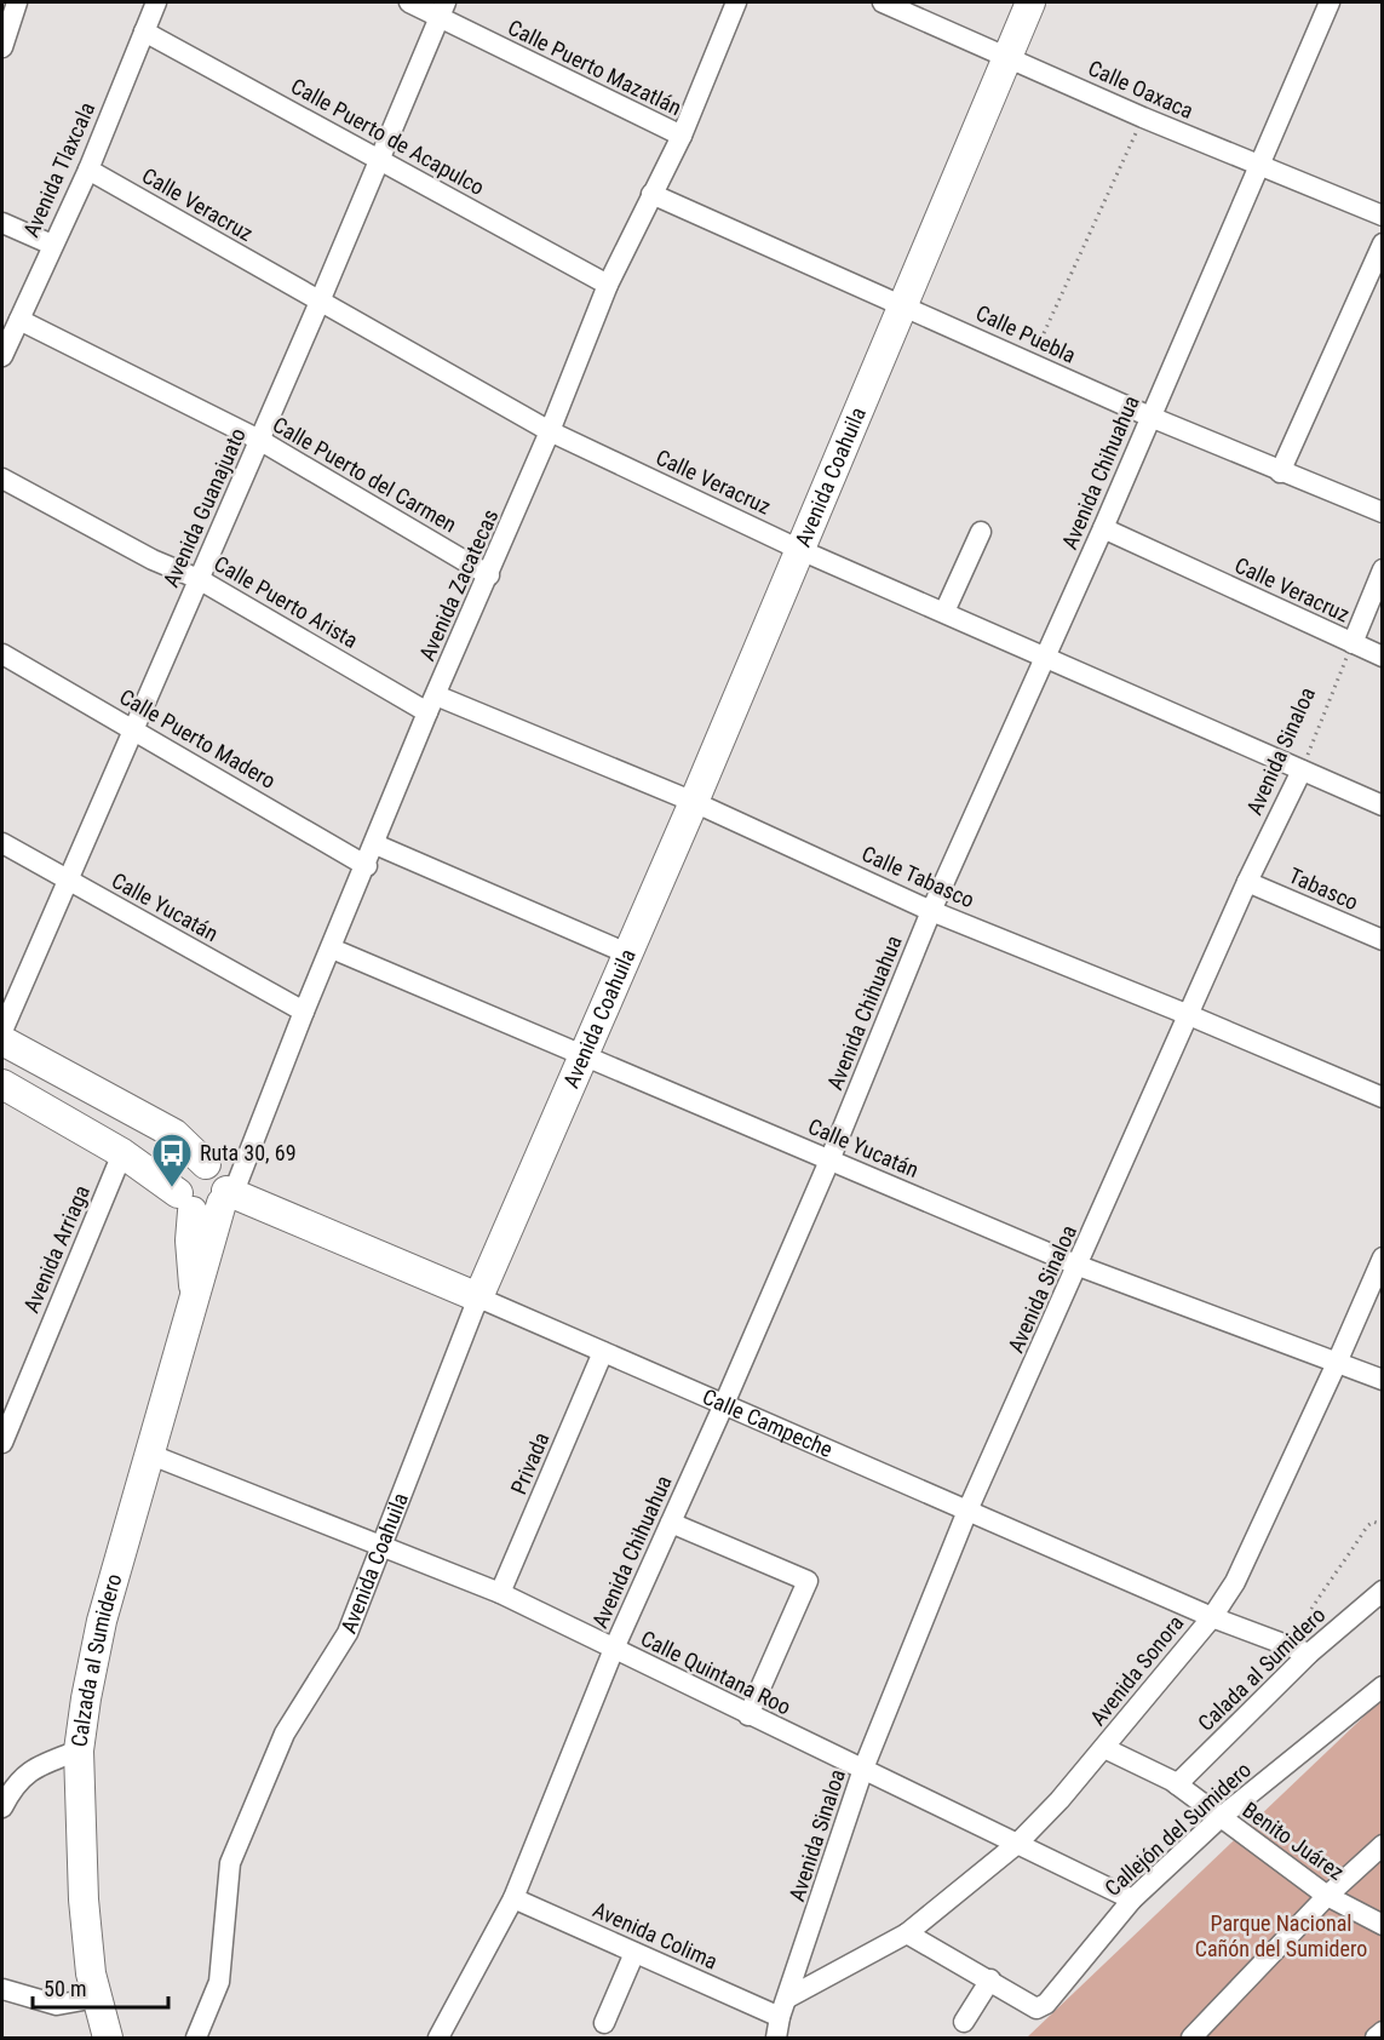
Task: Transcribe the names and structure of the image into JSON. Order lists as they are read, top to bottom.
{
  "streets": {
    "street": [
      "Calle Puerto Mazatlán",
      "Calle Oaxaca",
      "Calle Puerto de Acapulco",
      "Avenida Tlaxcala",
      "Calle Veracruz",
      "Calle Puebla",
      "Avenida Chihuahua",
      "Calle Puerto del Carmen",
      "Avenida Coahuila",
      "Avenida Guanajuato",
      "Avenida Zacatecas",
      "Calle Puerto Arista",
      "Calle Puerto Madero",
      "Avenida Sinaloa",
      "Calle Tabasco",
      "Tabasco",
      "Calle Yucatán",
      "Avenida Arriaga",
      "Calle Campeche",
      "Privada",
      "Calzada al Sumidero",
      "Calada al Sumidero",
      "Avenida Sonora",
      "Calle Quintana Roo",
      "Callejón del Sumidero",
      "Benito Juárez",
      "Avenida Colima"
    ]
  },
  "crossings": [
    ["Calle Puerto Mazatlán", "Avenida Guanajuato"],
    ["Calle Puerto Mazatlán", "Avenida Zacatecas"],
    ["Calle Oaxaca", "Avenida Chihuahua"],
    ["Calle Oaxaca", "Avenida Coahuila"],
    ["Calle Puerto de Acapulco", "Avenida Tlaxcala"],
    ["Calle Puerto de Acapulco", "Avenida Guanajuato"],
    ["Calle Puerto de Acapulco", "Avenida Zacatecas"],
    ["Avenida Tlaxcala", "Calle Veracruz"],
    ["Avenida Tlaxcala", "Calle Puerto del Carmen"],
    ["Calle Veracruz", "Avenida Chihuahua"],
    ["Calle Veracruz", "Avenida Coahuila"],
    ["Calle Veracruz", "Avenida Guanajuato"],
    ["Calle Veracruz", "Avenida Zacatecas"],
    ["Calle Veracruz", "Avenida Sinaloa"],
    ["Calle Puebla", "Avenida Chihuahua"],
    ["Calle Puebla", "Avenida Coahuila"],
    ["Calle Puebla", "Avenida Zacatecas"],
    ["Avenida Chihuahua", "Calle Tabasco"],
    ["Avenida Chihuahua", "Calle Yucatán"],
    ["Avenida Chihuahua", "Calle Campeche"],
    ["Avenida Chihuahua", "Calle Quintana Roo"],
    ["Avenida Chihuahua", "Avenida Colima"],
    ["Calle Puerto del Carmen", "Avenida Guanajuato"],
    ["Calle Puerto del Carmen", "Avenida Zacatecas"],
    ["Avenida Coahuila", "Calle Tabasco"],
    ["Avenida Coahuila", "Calle Yucatán"],
    ["Avenida Coahuila", "Calle Campeche"],
    ["Avenida Coahuila", "Calle Quintana Roo"],
    ["Avenida Guanajuato", "Calle Puerto Arista"],
    ["Avenida Guanajuato", "Calle Puerto Madero"],
    ["Avenida Guanajuato", "Calle Yucatán"],
    ["Avenida Zacatecas", "Calle Puerto Arista"],
    ["Avenida Zacatecas", "Calle Puerto Madero"],
    ["Avenida Zacatecas", "Calle Tabasco"],
    ["Avenida Zacatecas", "Calle Yucatán"],
    ["Avenida Zacatecas", "Calle Campeche"],
    ["Avenida Zacatecas", "Calzada al Sumidero"],
    ["Calle Puerto Arista", "Calle Tabasco"],
    ["Avenida Sinaloa", "Calle Tabasco"],
    ["Avenida Sinaloa", "Tabasco"],
    ["Avenida Sinaloa", "Calle Yucatán"],
    ["Avenida Sinaloa", "Calle Campeche"],
    ["Avenida Sinaloa", "Avenida Sonora"],
    ["Avenida Sinaloa", "Calle Quintana Roo"],
    ["Avenida Sinaloa", "Avenida Colima"],
    ["Calle Yucatán", "Avenida Sonora"],
    ["Calle Campeche", "Privada"],
    ["Calle Campeche", "Calzada al Sumidero"],
    ["Calle Campeche", "Calada al Sumidero"],
    ["Calle Campeche", "Avenida Sonora"],
    ["Privada", "Calle Quintana Roo"],
    ["Calzada al Sumidero", "Calle Quintana Roo"],
    ["Calada al Sumidero", "Benito Juárez"],
    ["Avenida Sonora", "Calle Quintana Roo"],
    ["Avenida Sonora", "Benito Juárez"],
    ["Calle Quintana Roo", "Callejón del Sumidero"],
    ["Callejón del Sumidero", "Benito Juárez"]
  ],
  "parks": ["Parque Nacional Cañón del Sumidero"],
  "places": {
    "bus stop": ["Ruta 30, 69"]
  },
  "scale_bar": "50 m"
}
